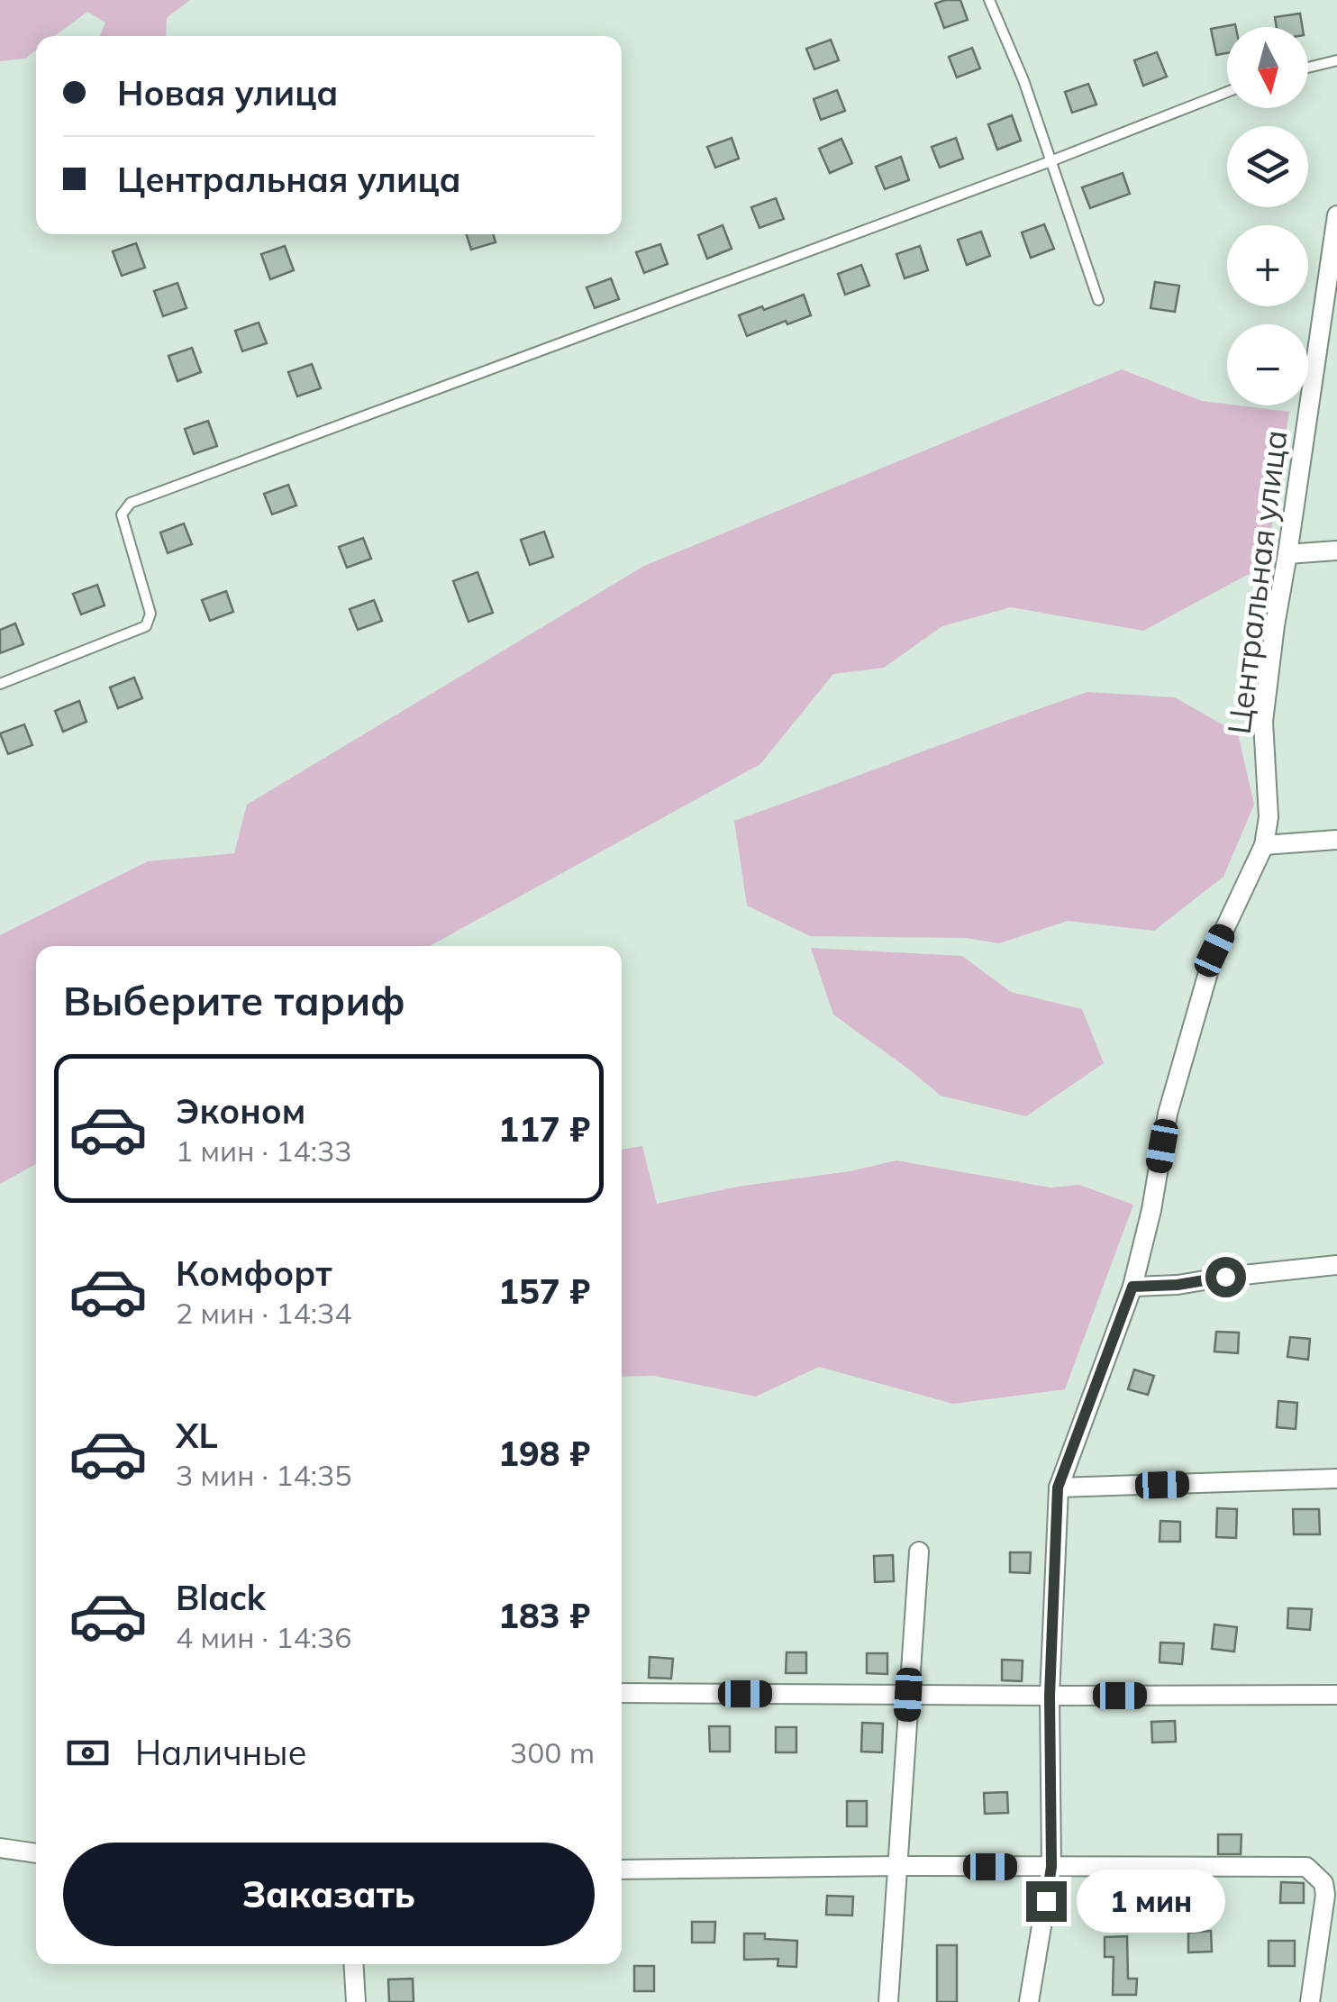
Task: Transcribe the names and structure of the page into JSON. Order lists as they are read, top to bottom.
{
  "streets": {
    "street": ["Центральная улица"]
  },
  "north": "bottom",
  "page": {
    "map_buttons": ["+", "−"],
    "banner": ["Новая улица", "Центральная улица"],
    "heading": "Выберите тариф",
    "list": [
      {
        "name": "Эконом",
        "note": "1 мин · 14:33",
        "value": "117 ₽"
      },
      {
        "name": "Комфорт",
        "note": "2 мин · 14:34",
        "value": "157 ₽"
      },
      {
        "name": "XL",
        "note": "3 мин · 14:35",
        "value": "198 ₽"
      },
      {
        "name": "Black",
        "note": "4 мин · 14:36",
        "value": "183 ₽"
      }
    ],
    "pay": ["Наличные", "300 m"],
    "buttons": "Заказать",
    "bubble": "1 мин"
  }
}
